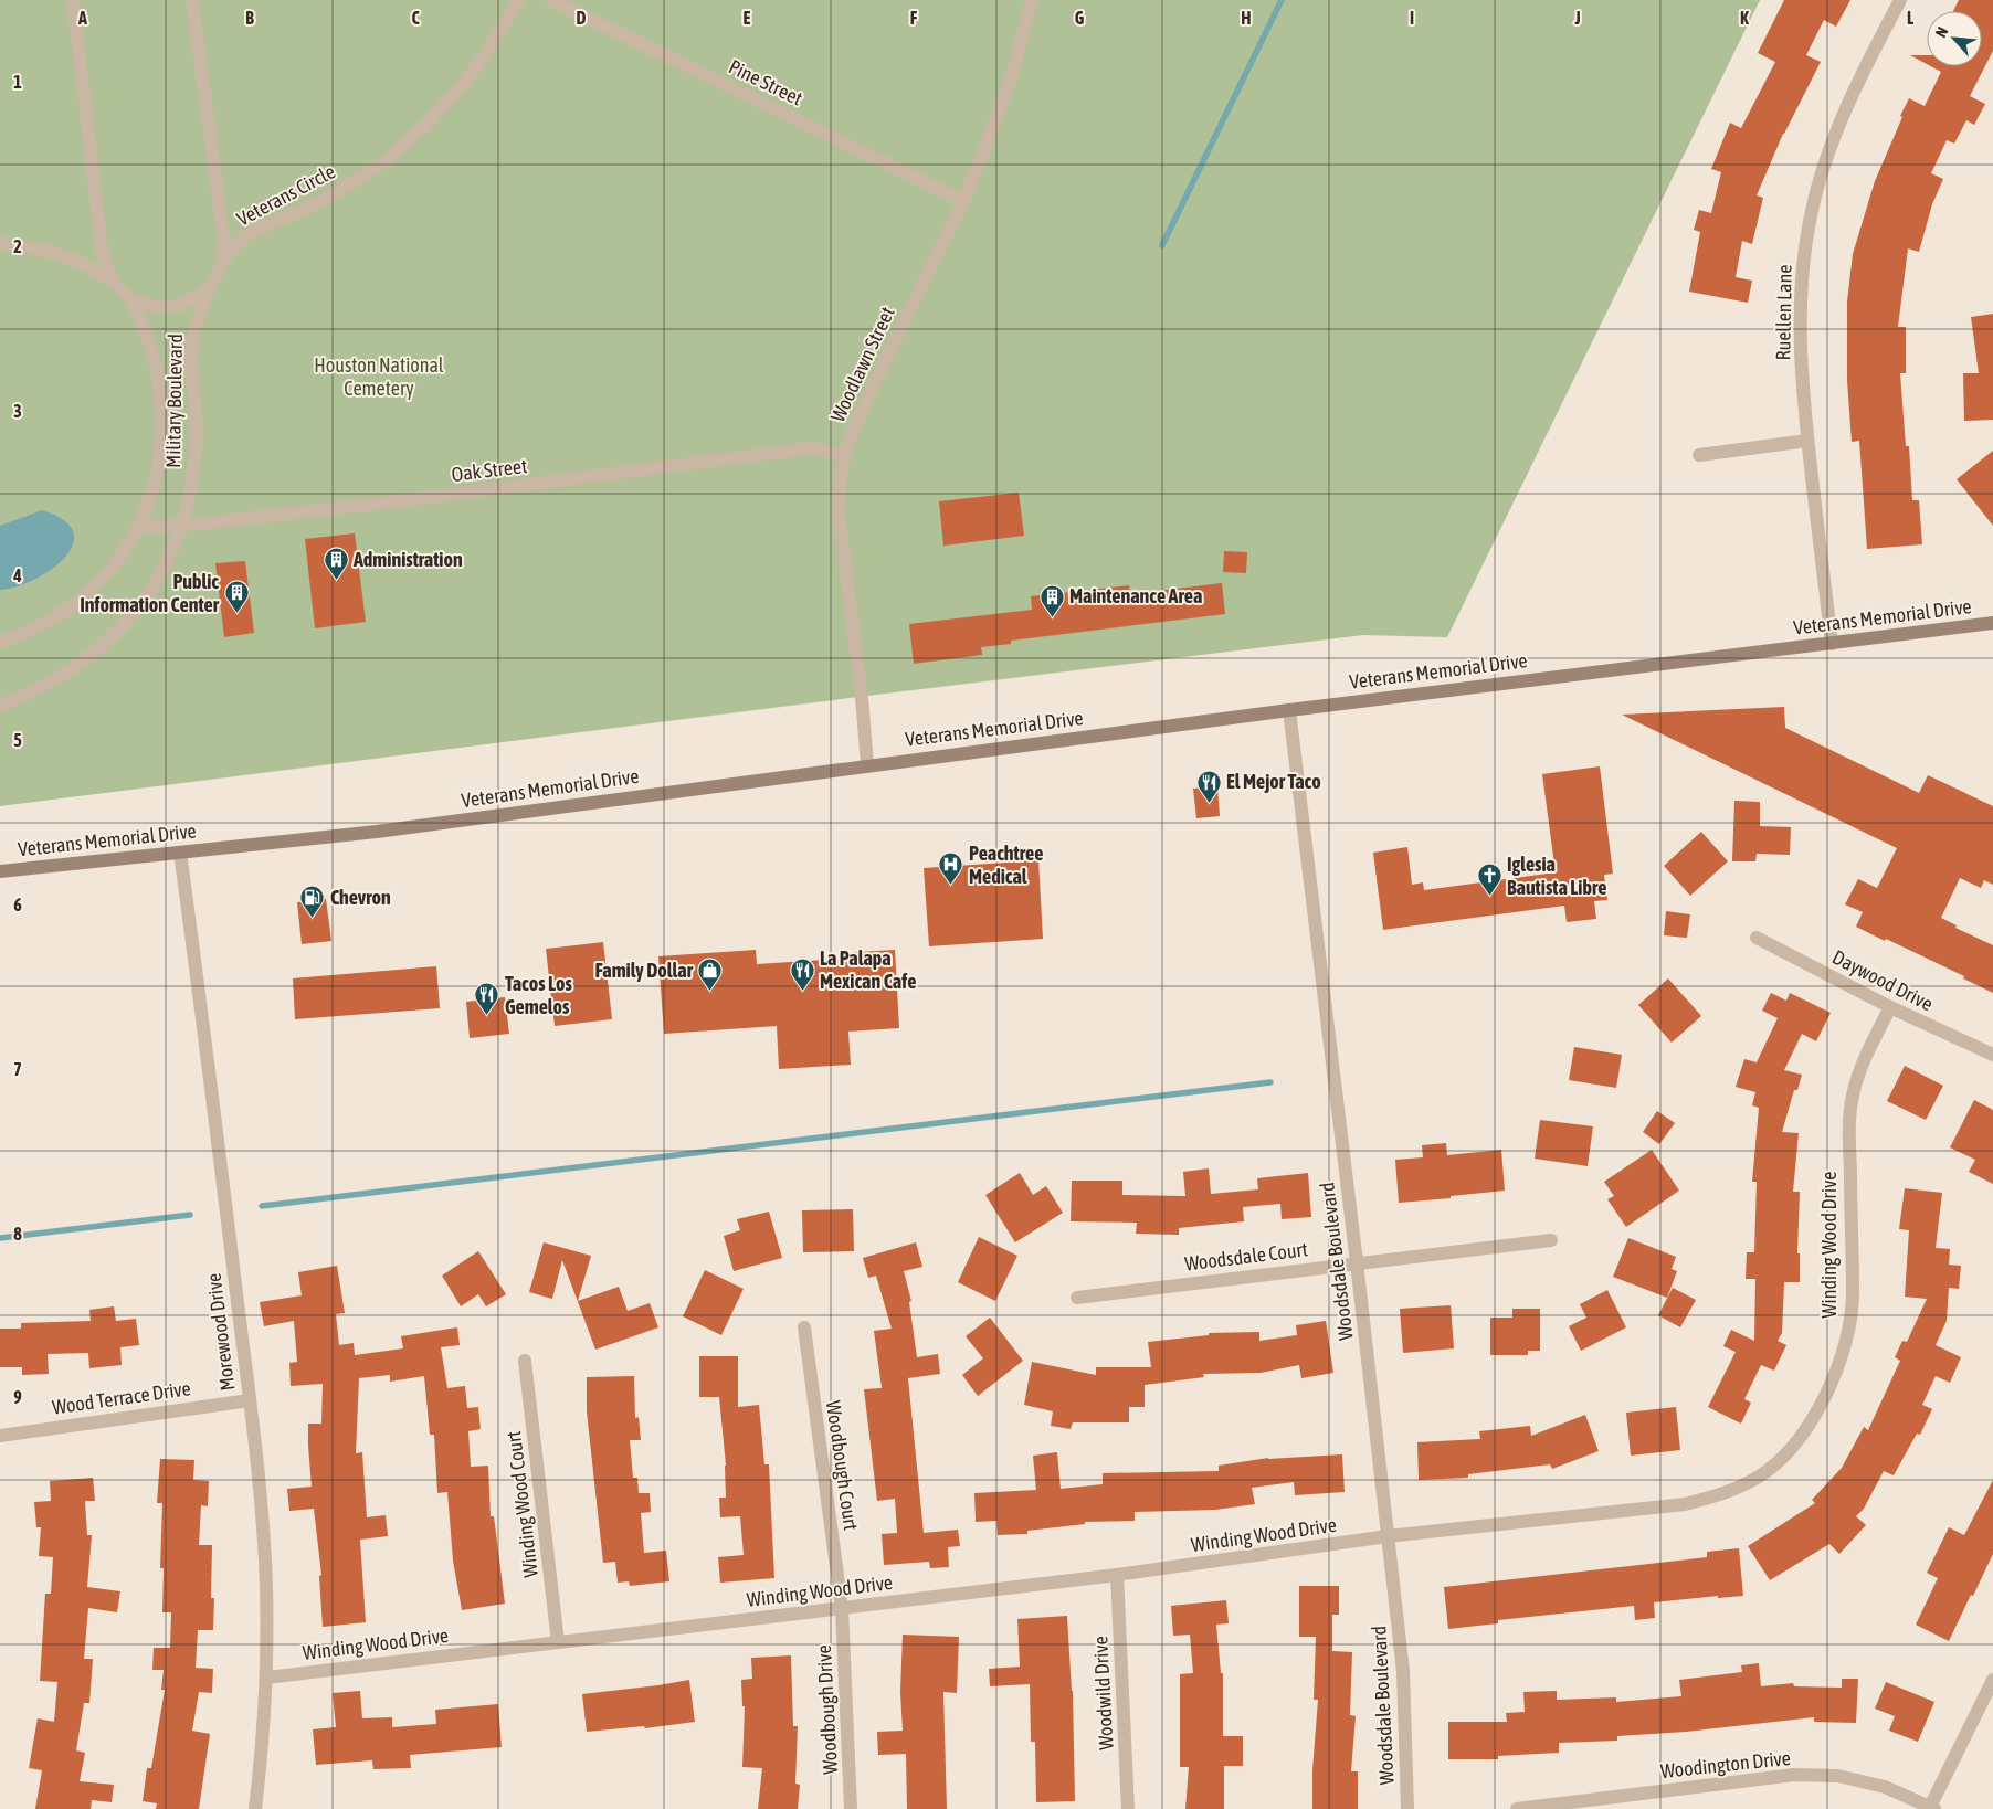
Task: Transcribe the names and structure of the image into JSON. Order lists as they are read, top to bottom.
{
  "streets": {
    "main road": ["Veterans Memorial Drive"],
    "street": [
      "Pine Street",
      "Veterans Circle",
      "Ruellen Lane",
      "Woodlawn Street",
      "Military Boulevard",
      "Oak Street",
      "Daywood Drive",
      "Winding Wood Drive",
      "Woodsdale Court",
      "Woodsdale Boulevard",
      "Morewood Drive",
      "Wood Terrace Drive",
      "Woodbough Court",
      "Winding Wood Court",
      "Woodwild Drive",
      "Woodbough Drive",
      "Woodington Drive"
    ]
  },
  "crossings": [
    ["Pine Street", "Woodlawn Street"],
    ["Veterans Circle", "Military Boulevard"],
    ["Ruellen Lane", "Veterans Memorial Drive"],
    ["Woodlawn Street", "Oak Street"],
    ["Woodlawn Street", "Veterans Memorial Drive"],
    ["Military Boulevard", "Oak Street"],
    ["Veterans Memorial Drive", "Woodsdale Boulevard"],
    ["Veterans Memorial Drive", "Morewood Drive"],
    ["Daywood Drive", "Winding Wood Drive"],
    ["Winding Wood Drive", "Woodsdale Boulevard"],
    ["Winding Wood Drive", "Morewood Drive"],
    ["Winding Wood Drive", "Woodbough Court"],
    ["Winding Wood Drive", "Winding Wood Court"],
    ["Winding Wood Drive", "Woodwild Drive"],
    ["Winding Wood Drive", "Woodbough Drive"],
    ["Woodsdale Court", "Woodsdale Boulevard"],
    ["Morewood Drive", "Wood Terrace Drive"],
    ["Woodbough Court", "Woodbough Drive"]
  ],
  "parks": ["Houston National Cemetery"],
  "places": {
    "building": ["Administration", "Public Information Center", "Maintenance Area"],
    "restaurant": ["El Mejor Taco", "La Palapa Mexican Cafe", "Tacos Los Gemelos"],
    "hospital": ["Peachtree Medical"],
    "church": ["Iglesia Bautista Libre"],
    "fuel station": ["Chevron"],
    "shop": ["Family Dollar"]
  },
  "north": "top left",
  "grid": {
    "columns": [
      "A",
      "B",
      "C",
      "D",
      "E",
      "F",
      "G",
      "H",
      "I",
      "J",
      "K",
      "L"
    ],
    "rows": [
      "1",
      "2",
      "3",
      "4",
      "5",
      "6",
      "7",
      "8",
      "9"
    ]
  }
}
